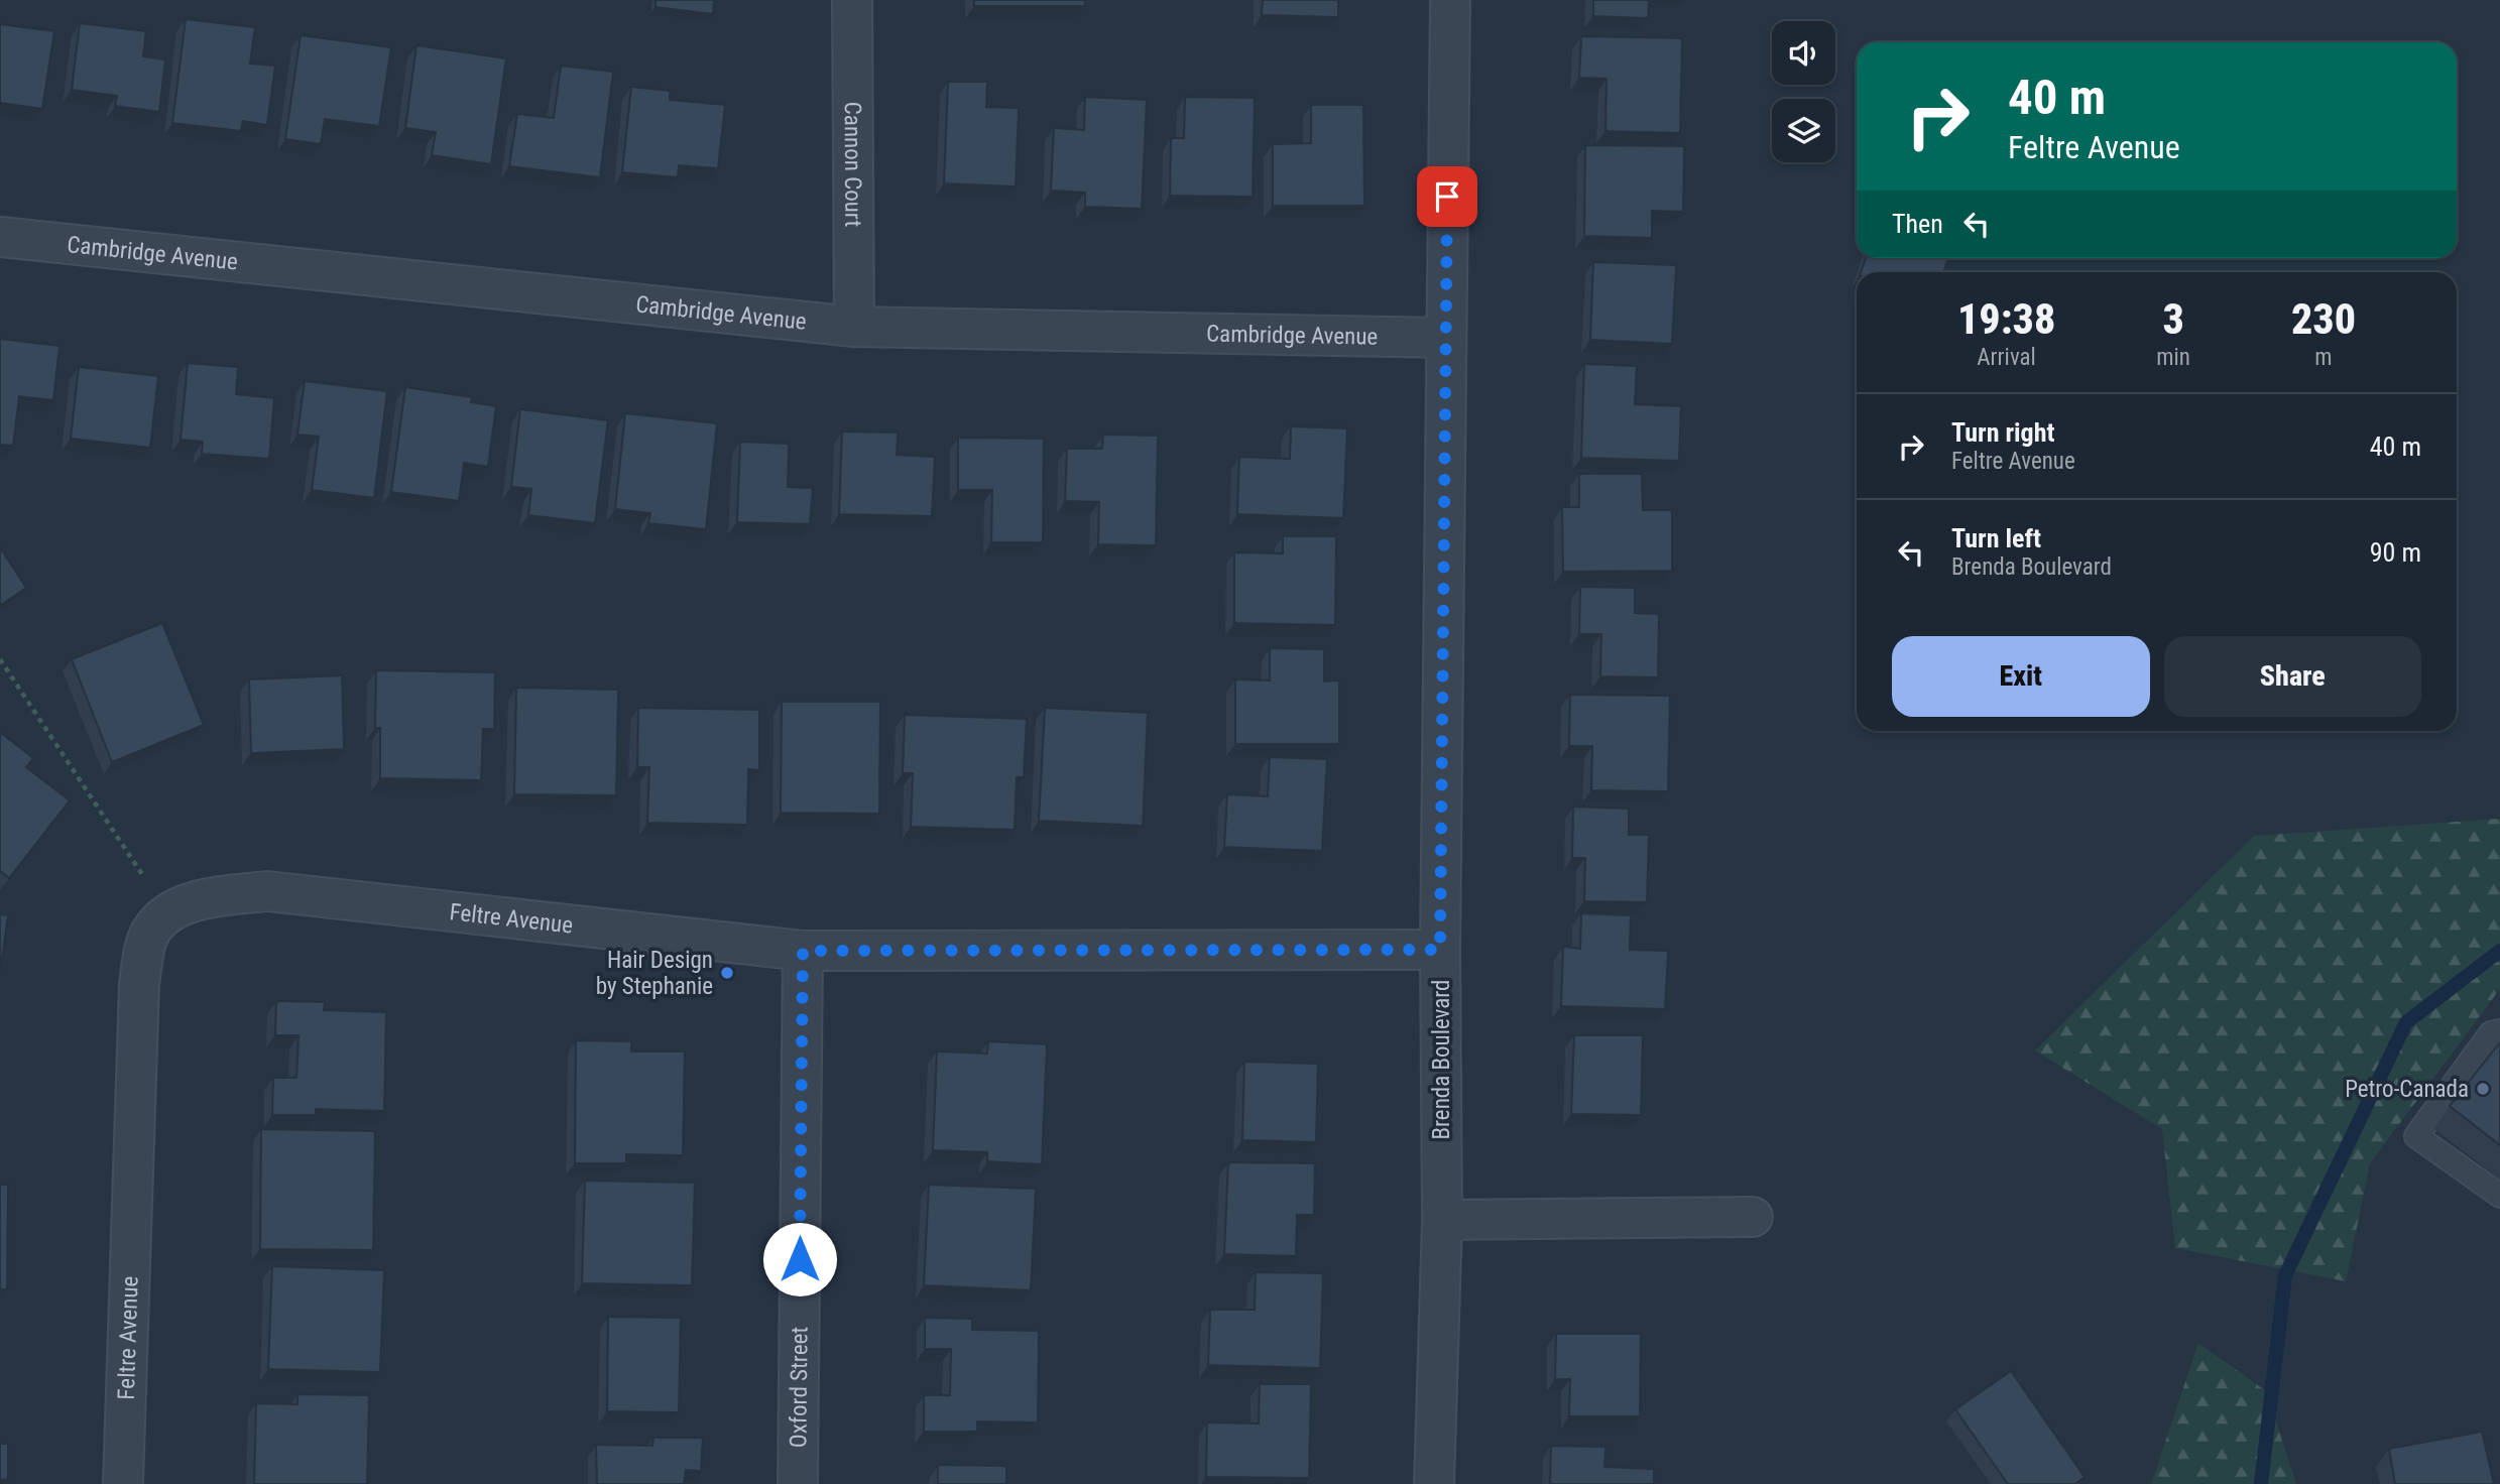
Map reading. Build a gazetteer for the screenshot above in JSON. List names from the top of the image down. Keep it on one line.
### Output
{"streets":{"street":["Cannon Court","Cambridge Avenue","Feltre Avenue","Brenda Boulevard","Oxford Street"]},"crossings":[["Cannon Court","Cambridge Avenue"],["Cambridge Avenue","Brenda Boulevard"],["Feltre Avenue","Brenda Boulevard"],["Feltre Avenue","Oxford Street"]],"places":["Hair Design by Stephanie","Petro-Canada"],"page":{"turn":["40 m","Feltre Avenue"],"then":"Then","eta":["19:38","Arrival","3","min","230","m"],"list":[{"name":"Turn right","note":"Feltre Avenue","value":"40 m"},{"name":"Turn left","note":"Brenda Boulevard","value":"90 m"}],"buttons":["Exit","Share"]}}
